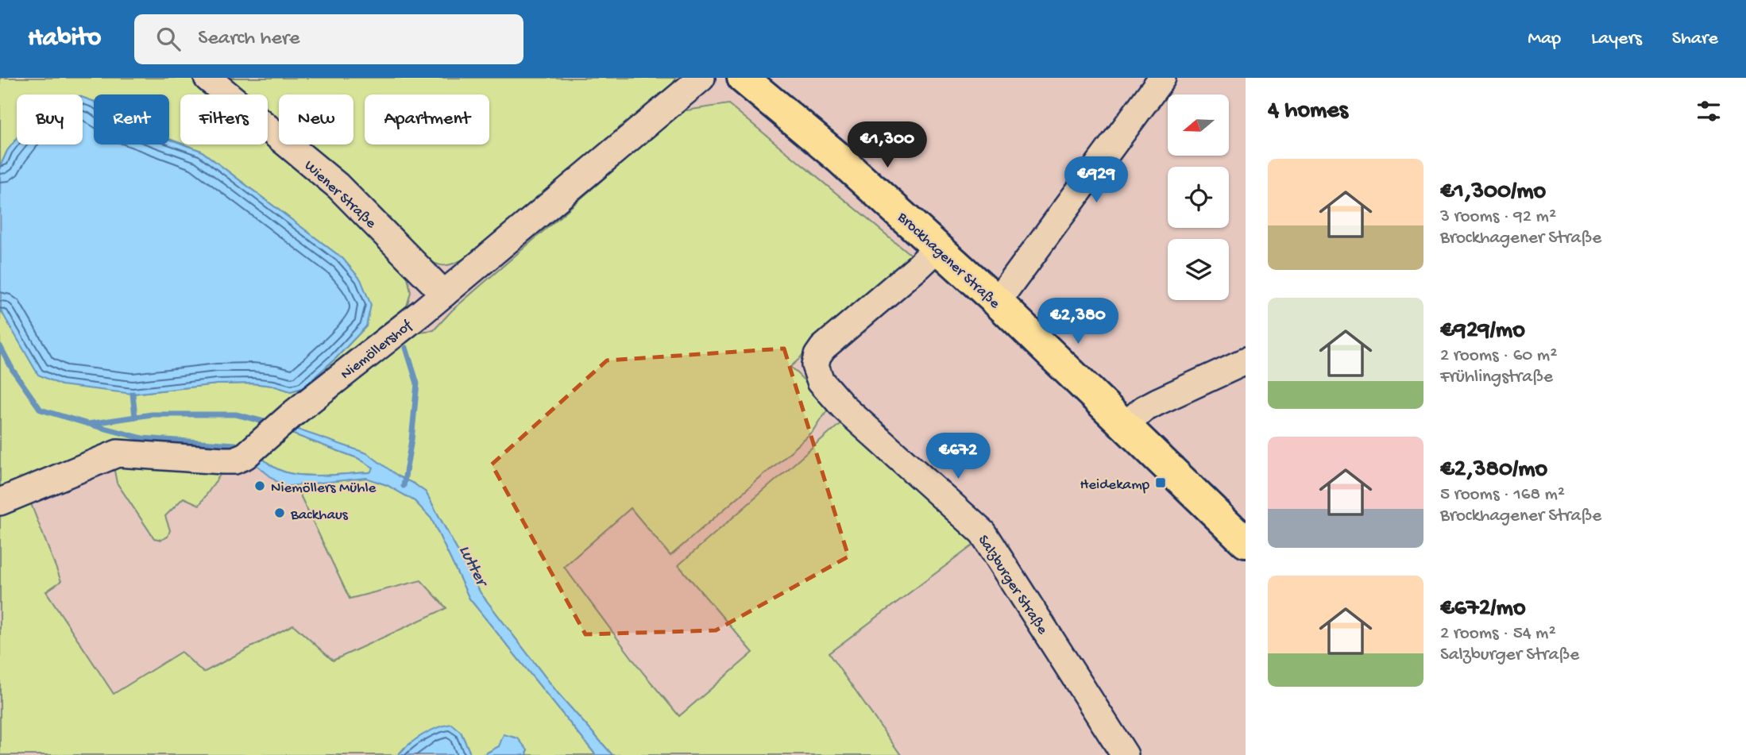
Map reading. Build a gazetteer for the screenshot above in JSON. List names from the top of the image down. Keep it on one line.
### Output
{"streets":{"main road":["Brockhagener Straße"],"street":["Wiener Straße","Niemöllershof","Salzburger Straße"]},"crossings":[["Wiener Straße","Niemöllershof"],["Brockhagener Straße","Salzburger Straße"]],"water":["Lutter"],"places":{"transit":["Heidekamp"],"other":["Niemöllers Mühle","Backhaus"]},"north":"left","page":{"header":"Habito","search":"Search here","nav":["Map","Layers","Share"],"heading":"4 homes","chip":["Buy","Rent","Filters","New","Apartment"],"price":["€1,300","€929","€2,380","€672"],"list":[{"name":"€1,300/mo","note":"3 rooms · 92 m² · Brockhagener Straße"},{"name":"€929/mo","note":"2 rooms · 60 m² · Frühlingstraße"},{"name":"€2,380/mo","note":"5 rooms · 168 m² · Brockhagener Straße"},{"name":"€672/mo","note":"2 rooms · 54 m² · Salzburger Straße"}]}}
